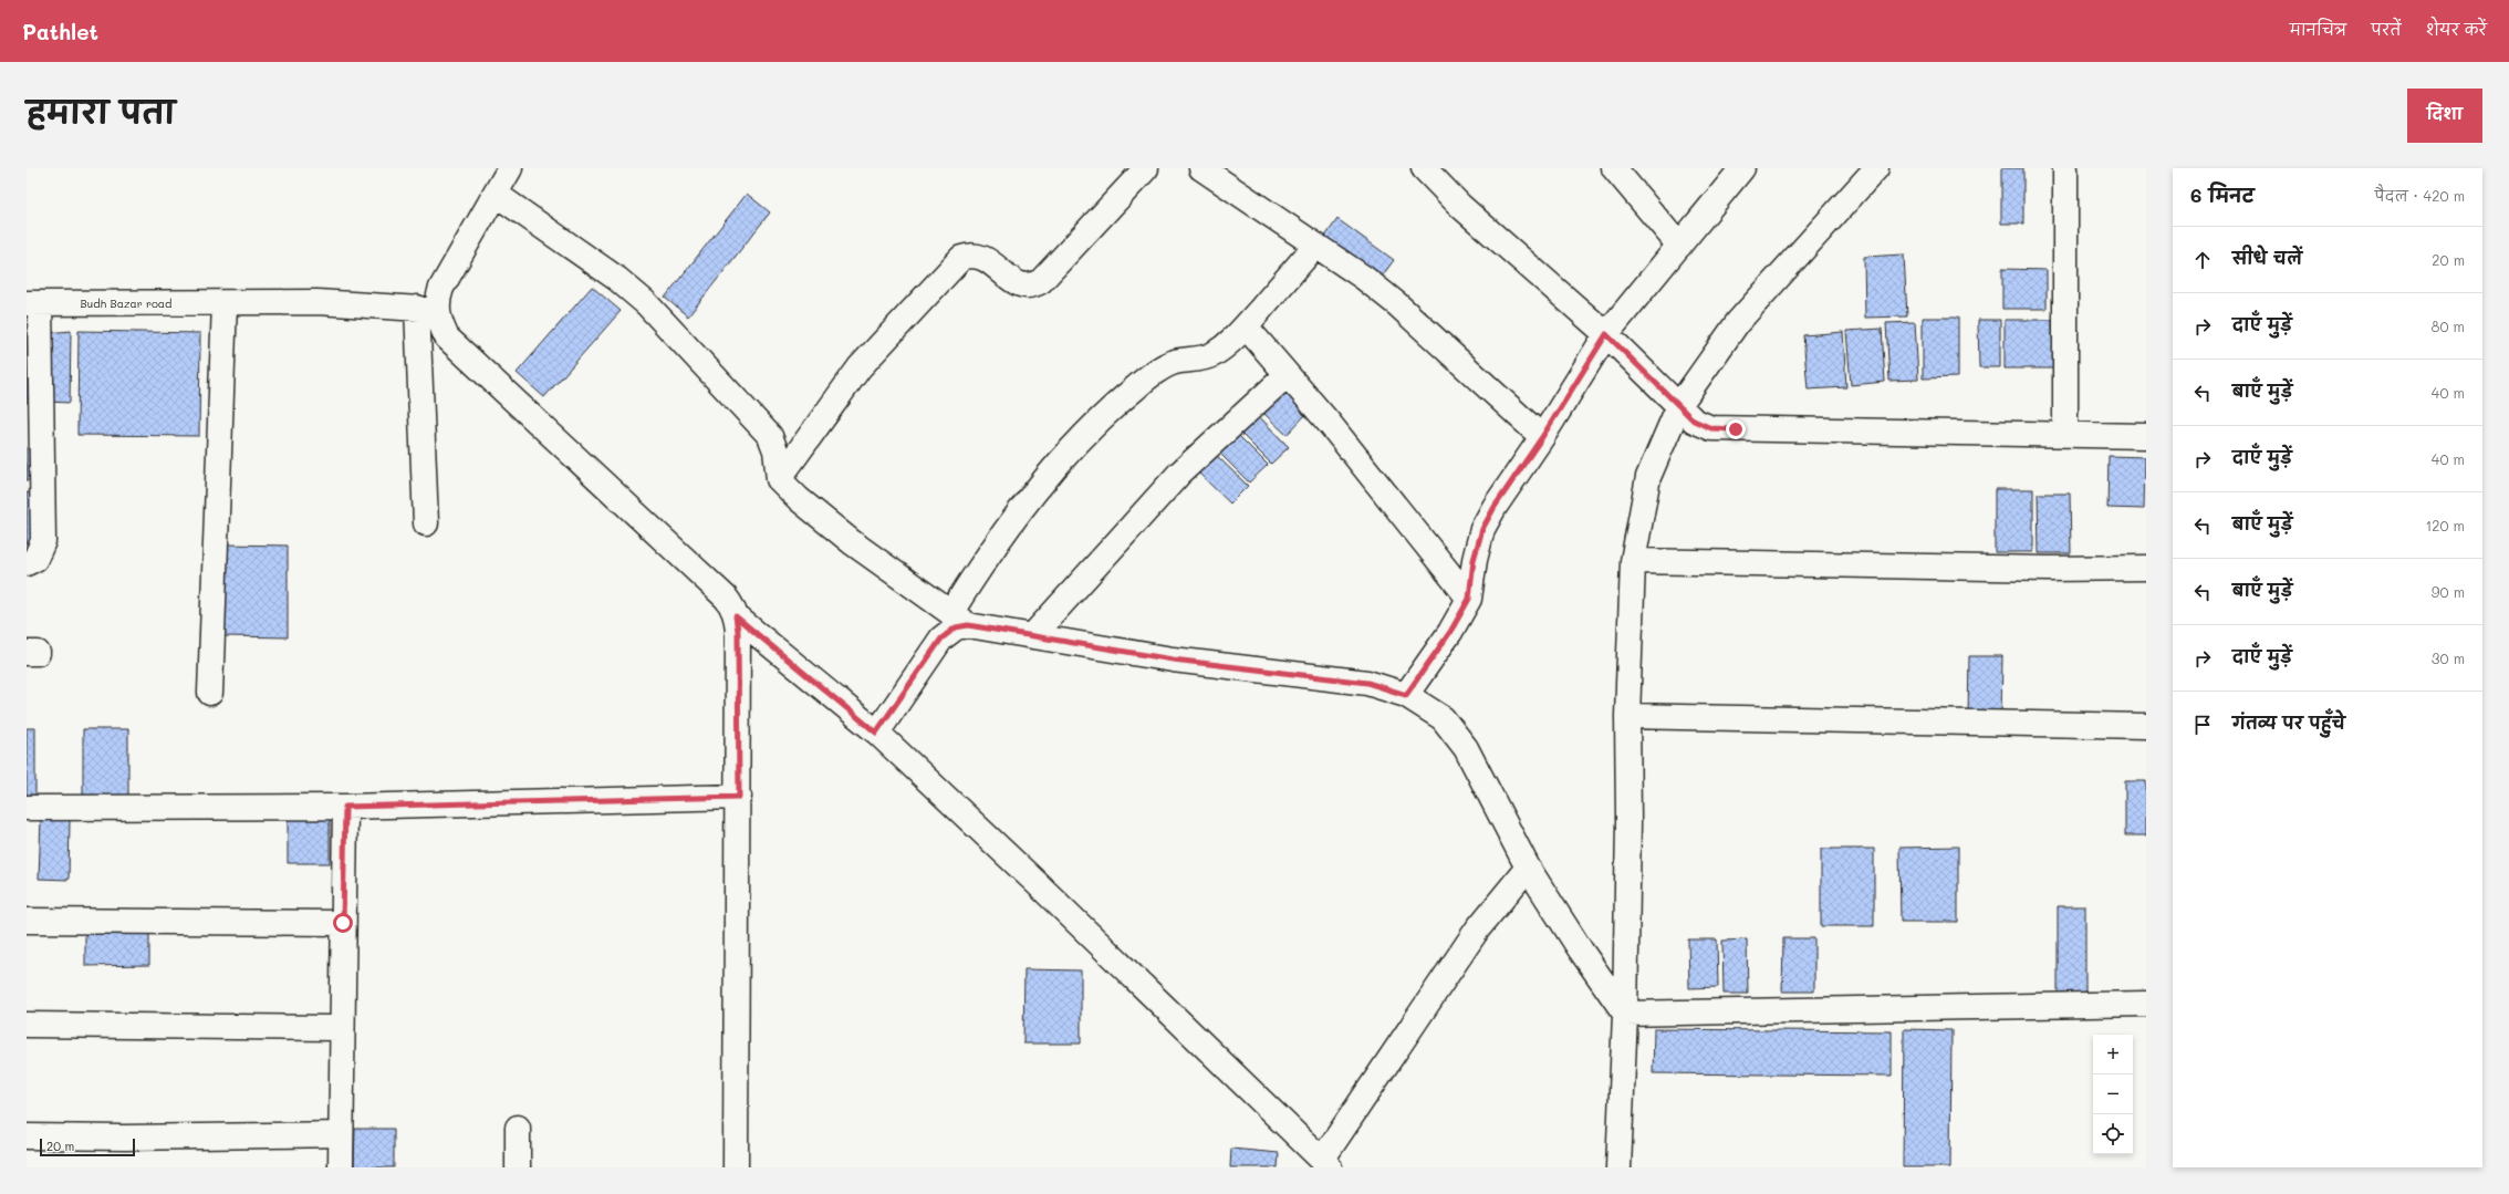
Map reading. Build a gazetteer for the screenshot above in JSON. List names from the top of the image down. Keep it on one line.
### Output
{"streets":{"street":["Budh Bazar road"]},"scale_bar":"20 m","page":{"header":"Pathlet","nav":["मानचित्र","परतें","शेयर करें"],"title":"हमारा पता","buttons":"दिशा","heading":["6 मिनट","पैदल · 420 m"],"list":[["सीधे चलें","20 m"],["दाएँ मुड़ें","80 m"],["बाएँ मुड़ें","40 m"],["दाएँ मुड़ें","40 m"],["बाएँ मुड़ें","120 m"],["बाएँ मुड़ें","90 m"],["दाएँ मुड़ें","30 m"],"गंतव्य पर पहुँचे"],"map_buttons":["+","−"],"scale":"20 m"}}
